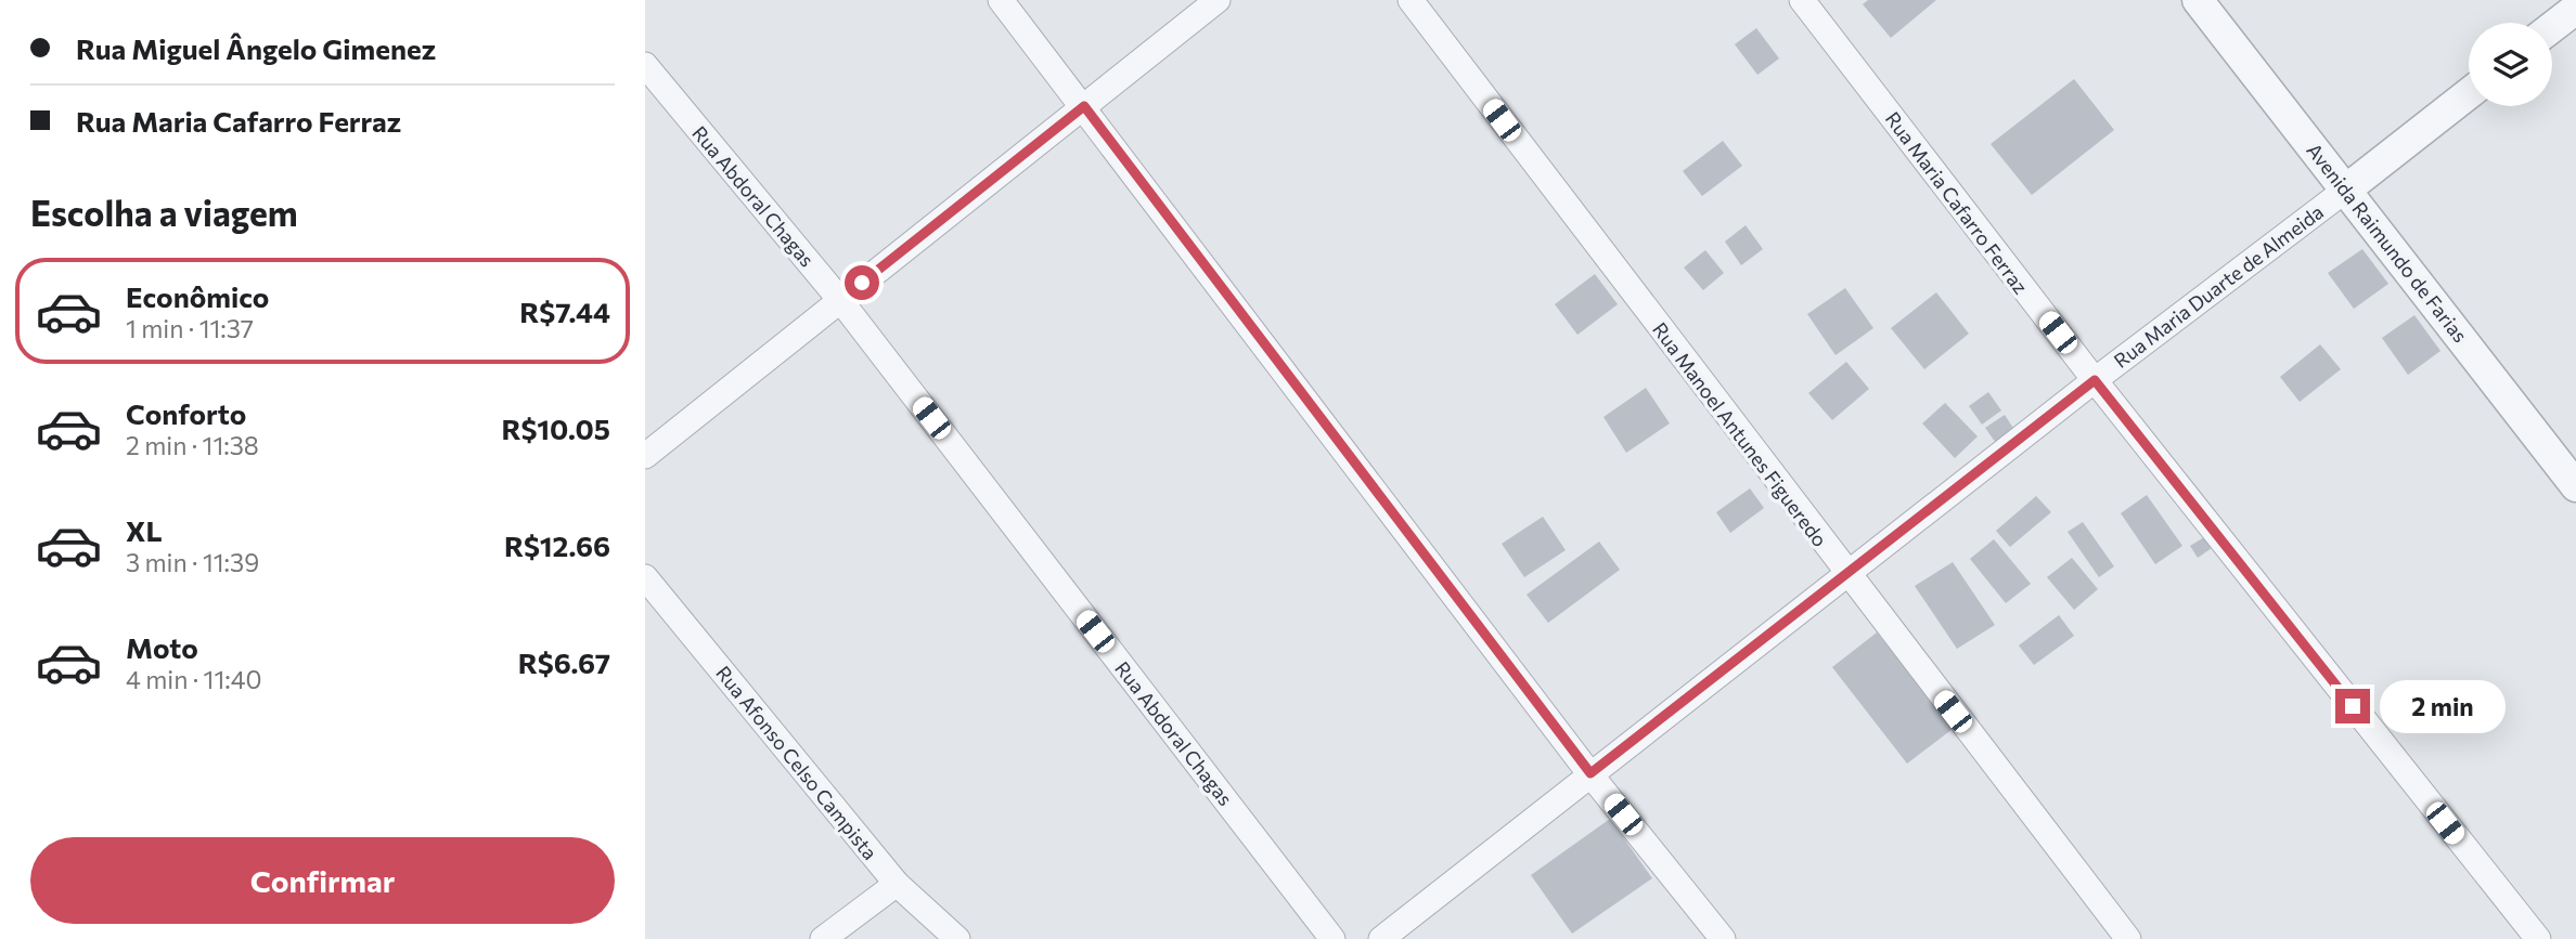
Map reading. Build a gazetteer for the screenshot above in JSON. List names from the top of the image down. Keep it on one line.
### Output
{"streets":{"street":["Rua Abdoral Chagas","Rua Maria Cafarro Ferraz","Avenida Raimundo de Farias","Rua Maria Duarte de Almeida","Rua Manoel Antunes Figueredo","Rua Afonso Celso Campista"]},"crossings":[["Rua Maria Cafarro Ferraz","Rua Maria Duarte de Almeida"],["Avenida Raimundo de Farias","Rua Maria Duarte de Almeida"],["Rua Maria Duarte de Almeida","Rua Manoel Antunes Figueredo"]],"page":{"banner":["Rua Miguel Ângelo Gimenez","Rua Maria Cafarro Ferraz"],"heading":"Escolha a viagem","list":[{"name":"Econômico","note":"1 min · 11:37","value":"R$7.44"},{"name":"Conforto","note":"2 min · 11:38","value":"R$10.05"},{"name":"XL","note":"3 min · 11:39","value":"R$12.66"},{"name":"Moto","note":"4 min · 11:40","value":"R$6.67"}],"bubble":"2 min","buttons":"Confirmar"}}
